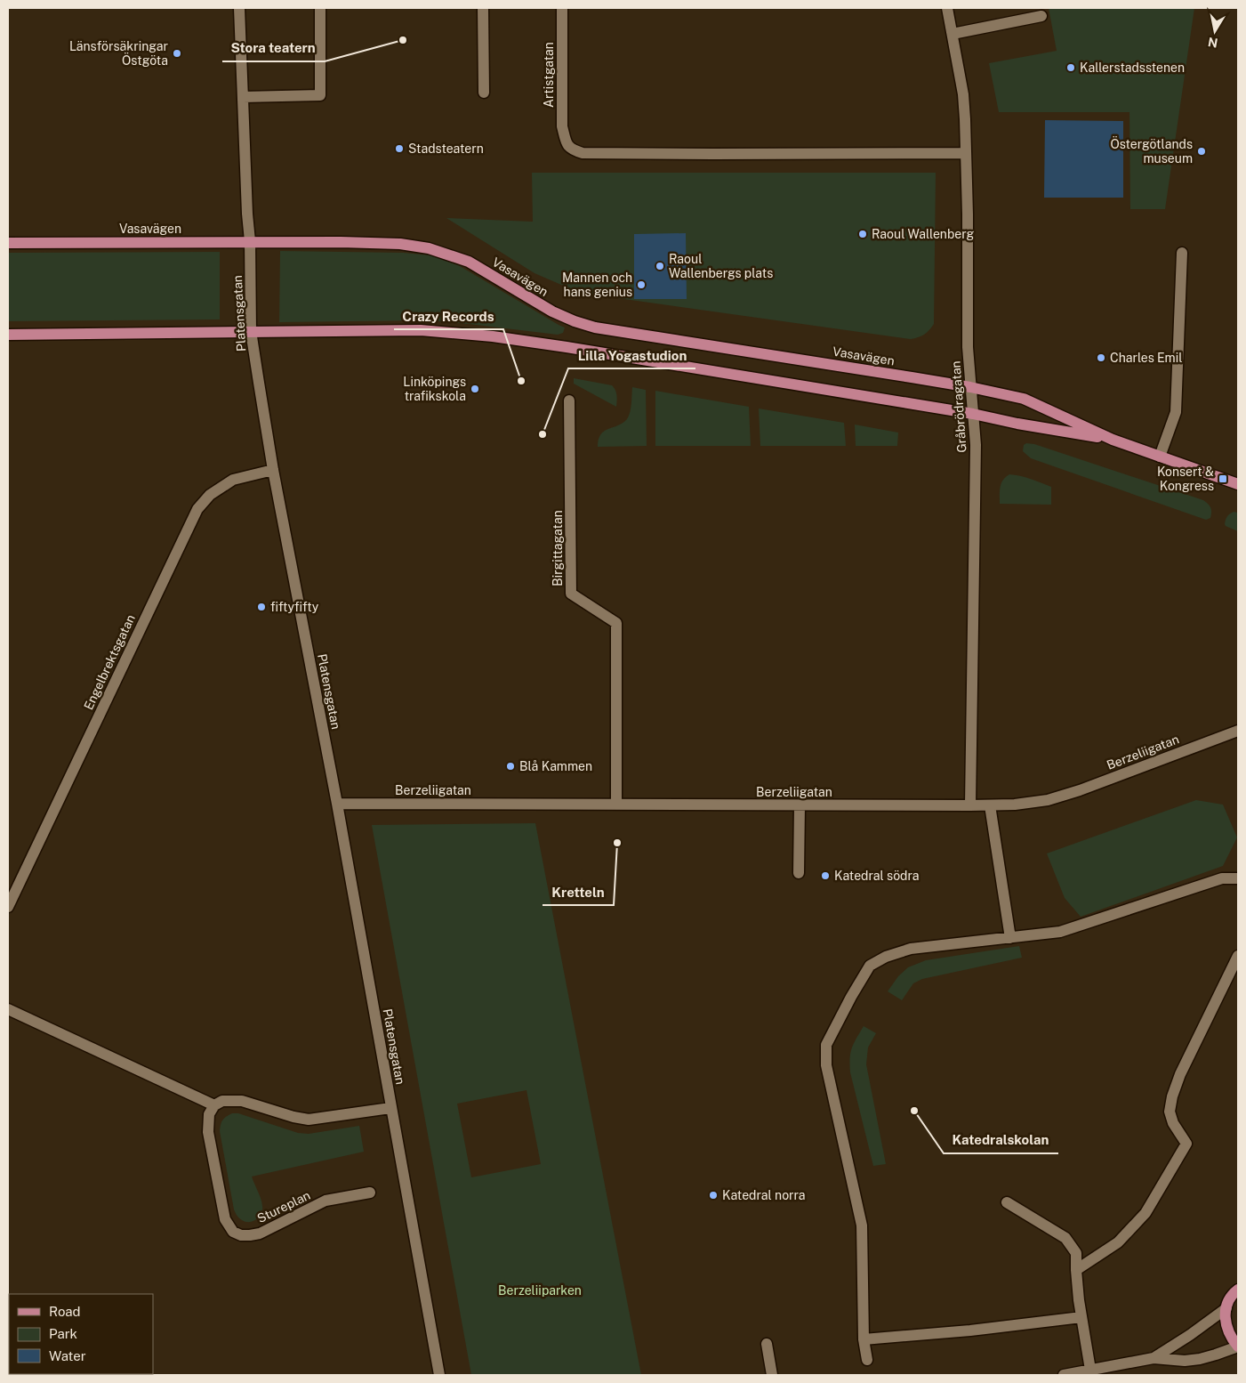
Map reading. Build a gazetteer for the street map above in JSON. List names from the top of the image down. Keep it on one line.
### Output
{"streets":{"main road":["Vasavägen"],"street":["Artistgatan","Platensgatan","Gråbrödragatan","Birgittagatan","Engelbrektsgatan","Berzeliigatan","Stureplan"]},"crossings":[["Artistgatan","Gråbrödragatan"],["Vasavägen","Platensgatan"],["Vasavägen","Gråbrödragatan"],["Platensgatan","Engelbrektsgatan"],["Platensgatan","Berzeliigatan"],["Gråbrödragatan","Berzeliigatan"],["Birgittagatan","Berzeliigatan"]],"parks":["Berzeliiparken"],"places":{"other":["Stora teatern","Länsförsäkringar Östgöta","Kallerstadsstenen","Stadsteatern","Östergötlands museum","Raoul Wallenberg","Raoul Wallenbergs plats","Mannen och hans genius","Charles Emil","Crazy Records","Linköpings trafikskola","Lilla Yogastudion","fiftyfifty","Blå Kammen","Kretteln","Katedral södra","Katedralskolan","Katedral norra"],"transit":["Konsert & Kongress"]},"legend":["Road","Park","Water"],"north":"bottom"}
